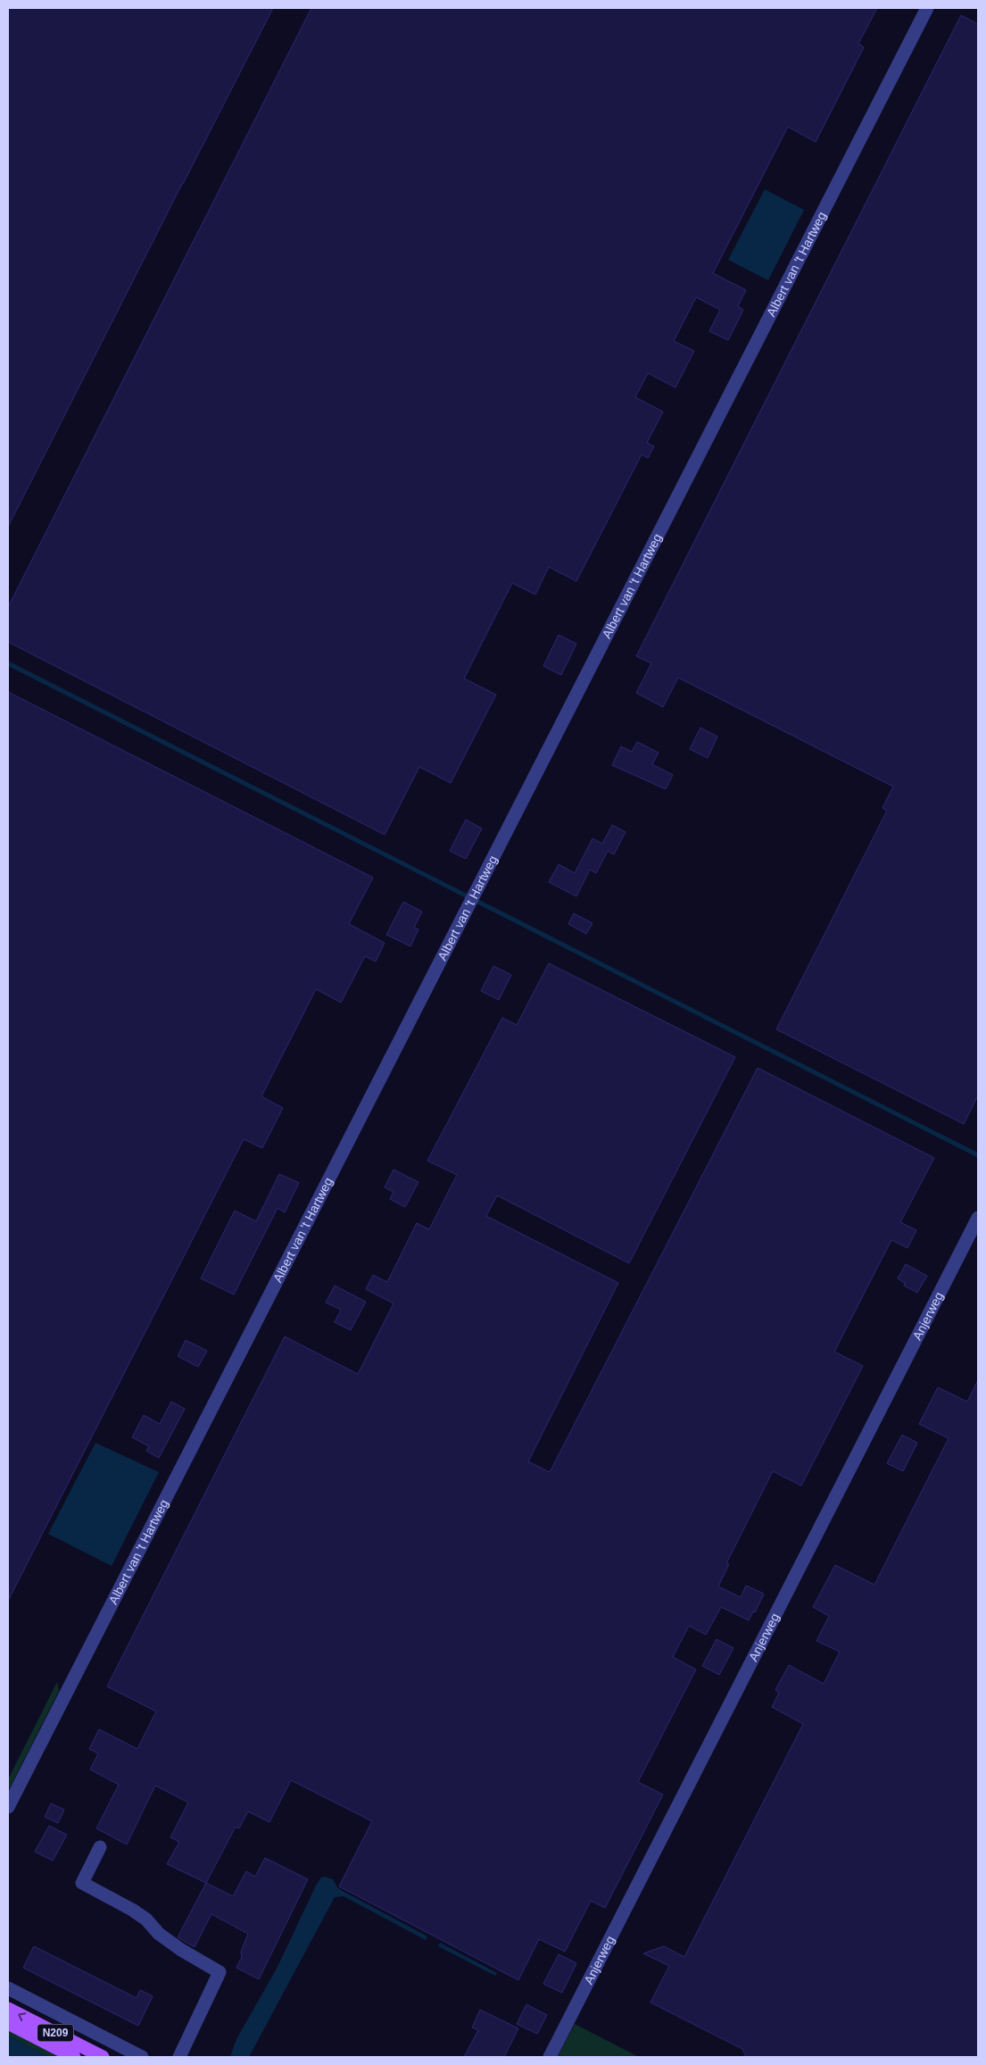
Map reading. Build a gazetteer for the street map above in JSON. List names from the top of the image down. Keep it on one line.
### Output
{"streets":{"main road":["N209"],"street":["Albert van 't Hartweg","Anjerweg"]}}
